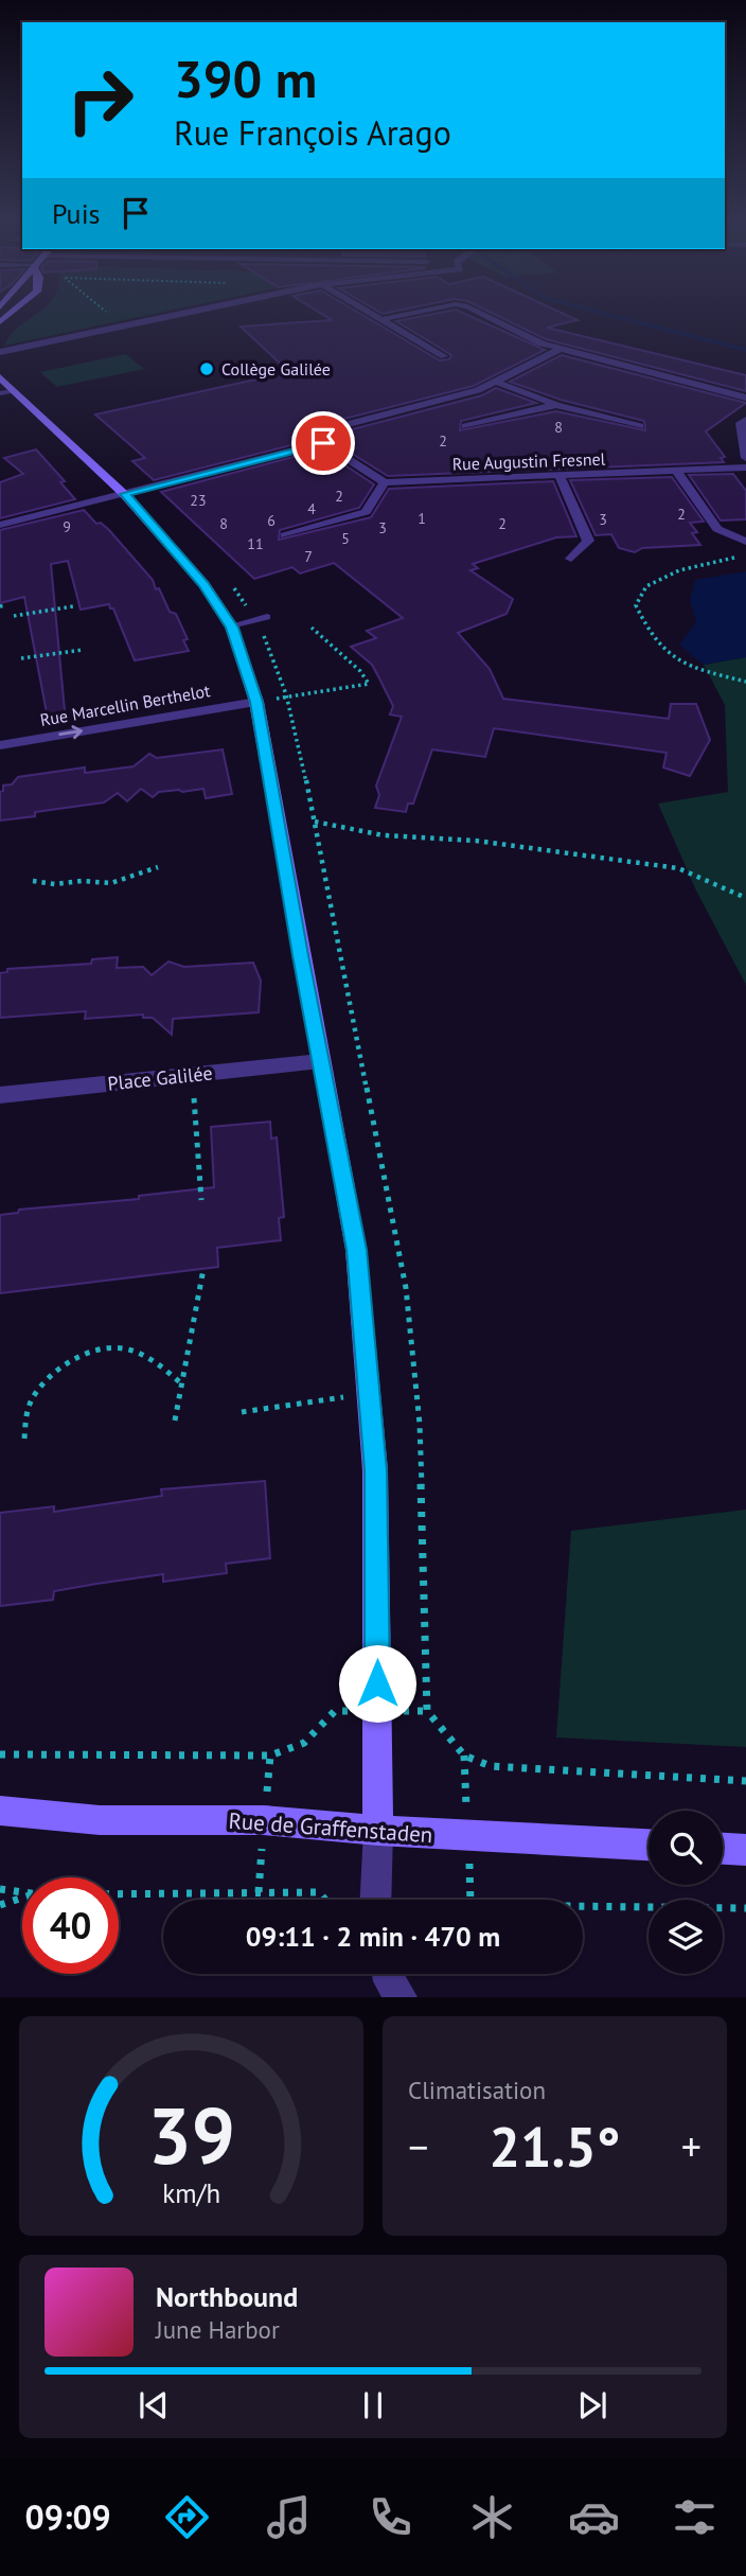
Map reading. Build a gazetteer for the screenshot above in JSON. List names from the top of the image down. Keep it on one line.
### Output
{"streets":{"street":["Rue Augustin Fresnel","Rue Marcellin Berthelot","Place Galilée","Rue de Graffenstaden"]},"one_way":["Rue Marcellin Berthelot"],"places":["Collège Galilée"],"house_numbers":["8","2","2","23","4","2","1","3","6","8","2","9","3","5","11","7"],"page":{"turn":["390 m","Rue François Arago"],"then":"Puis","limit":"40","trip":"09:11 · 2 min · 470 m","tile":"Climatisation","heat":["−","21.5°","+"],"song":["Northbound","June Harbor"],"tabs":"09:09","gauge":["39","km/h"]}}
